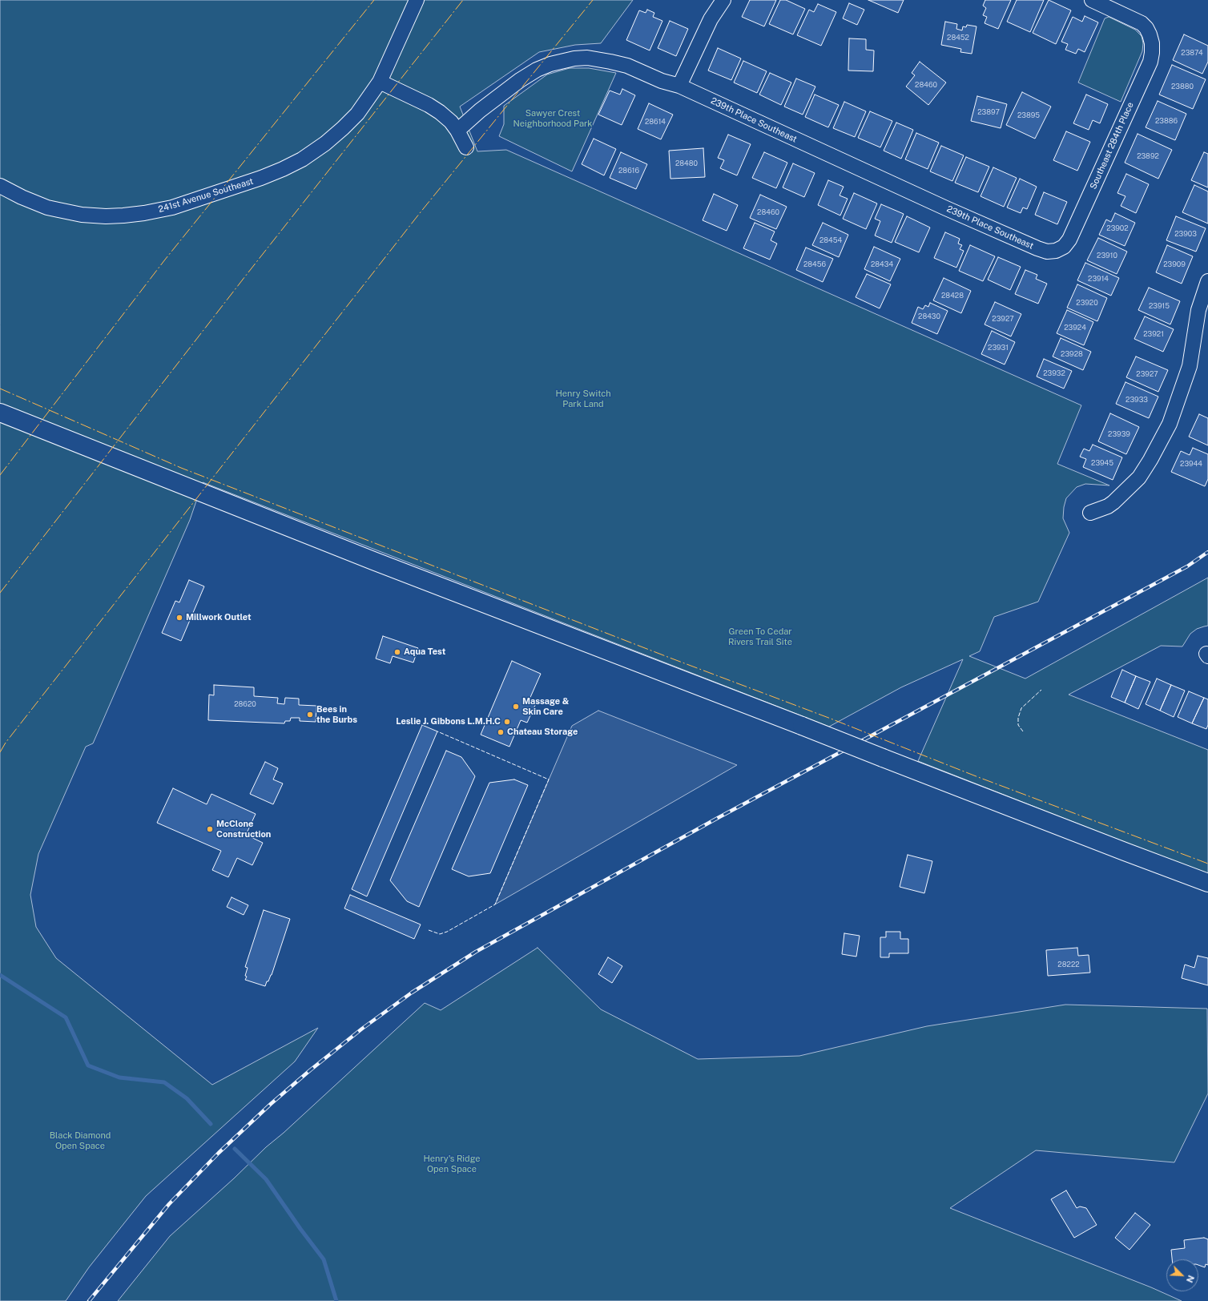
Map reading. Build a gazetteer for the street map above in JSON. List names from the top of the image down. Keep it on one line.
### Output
{"streets":{"street":["239th Place Southeast","Southeast 284th Place","241st Avenue Southeast"]},"crossings":[["239th Place Southeast","Southeast 284th Place"]],"parks":["Sawyer Crest Neighborhood Park","Henry Switch Park Land","Green To Cedar Rivers Trail Site","Black Diamond Open Space","Henry's Ridge Open Space"],"places":["Millwork Outlet","Aqua Test","Massage & Skin Care","Bees in the Burbs","Leslie J. Gibbons L.M.H.C","Chateau Storage","McClone Construction"],"house_numbers":["28452","23874","28460","23880","23897","23895","23886","28614","23892","28480","28616","28460","23902","23903","28454","23910","28456","28434","23909","23914","28428","23920","23915","28430","23927","23924","23921","23931","23928","23932","23927","23933","23939","23945","23944","28620","28222"],"north":"bottom right"}
